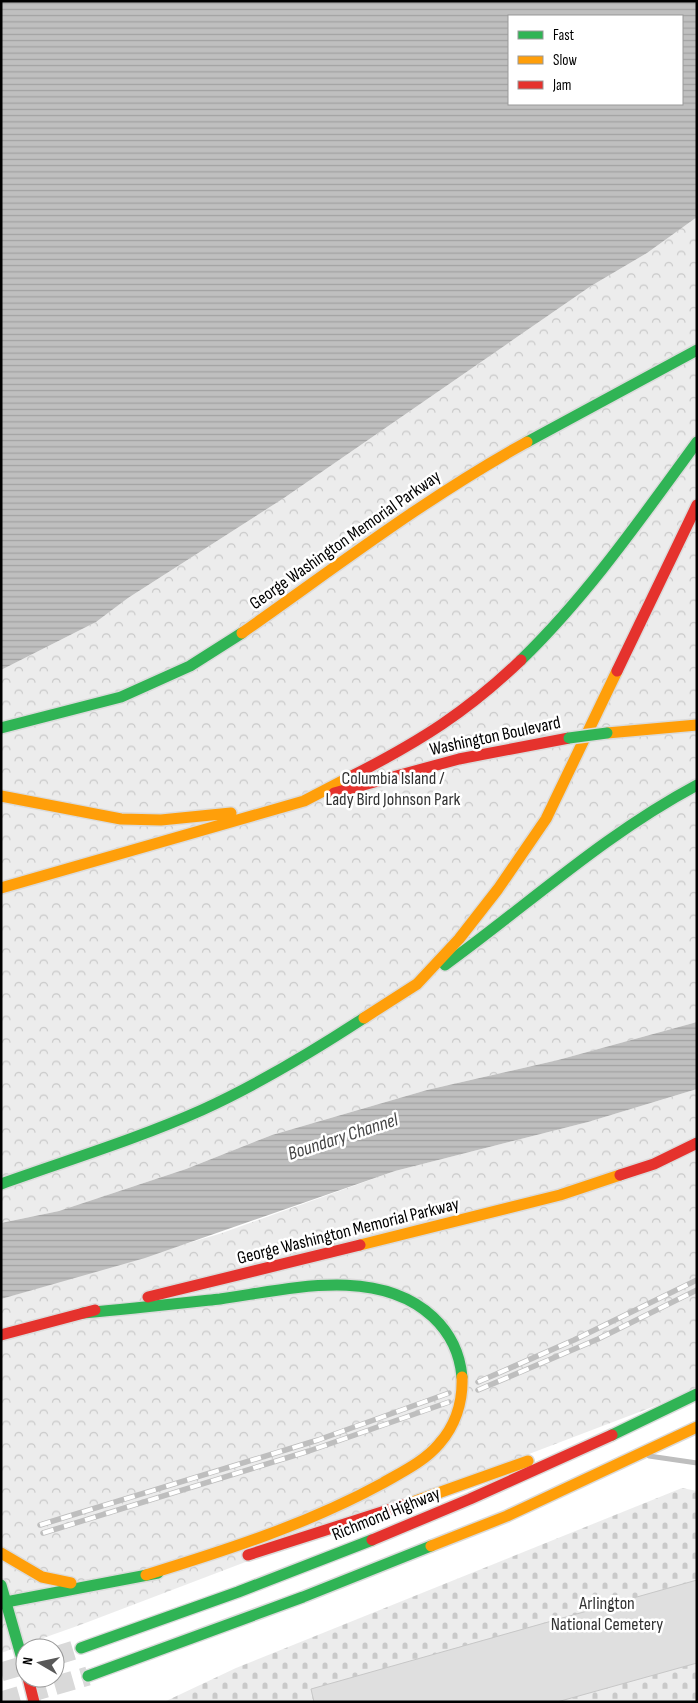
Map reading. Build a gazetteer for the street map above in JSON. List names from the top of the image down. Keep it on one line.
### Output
{"streets":{"main road":["George Washington Memorial Parkway","Washington Boulevard","Richmond Highway"]},"water":["Boundary Channel"],"parks":["Columbia Island / Lady Bird Johnson Park","Arlington National Cemetery"],"legend":["Fast","Slow","Jam"],"north":"left"}
